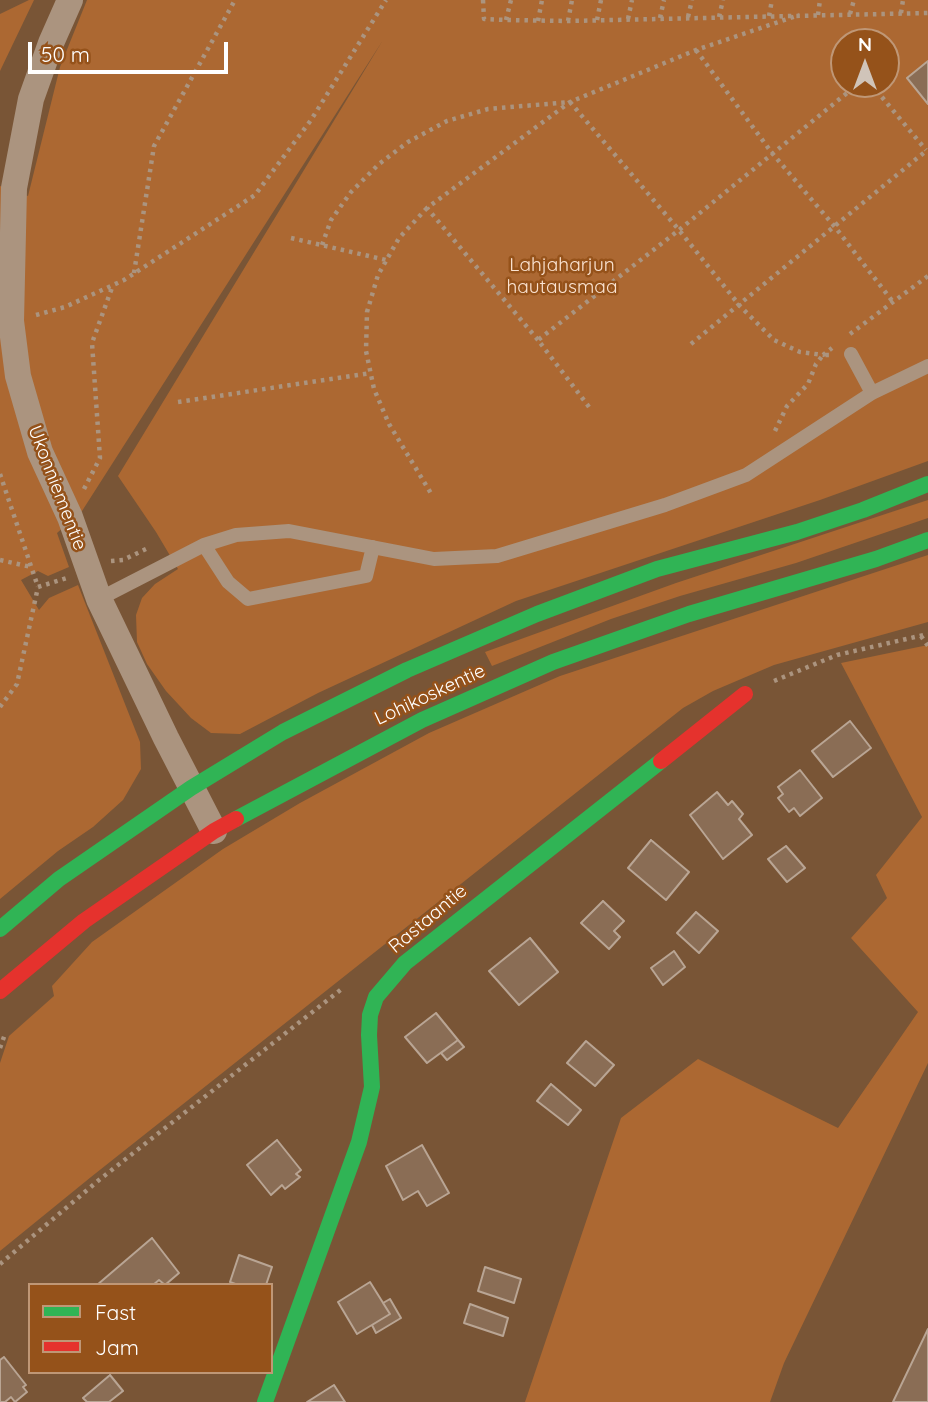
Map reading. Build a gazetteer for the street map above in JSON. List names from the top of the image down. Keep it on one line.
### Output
{"streets":{"main road":["Lohikoskentie","Rastaantie"],"street":["Ukonniementie"]},"crossings":[["Ukonniementie","Lohikoskentie"]],"parks":["Lahjaharjun hautausmaa"],"legend":["Fast","Jam"],"scale_bar":"50 m","north":"top"}
